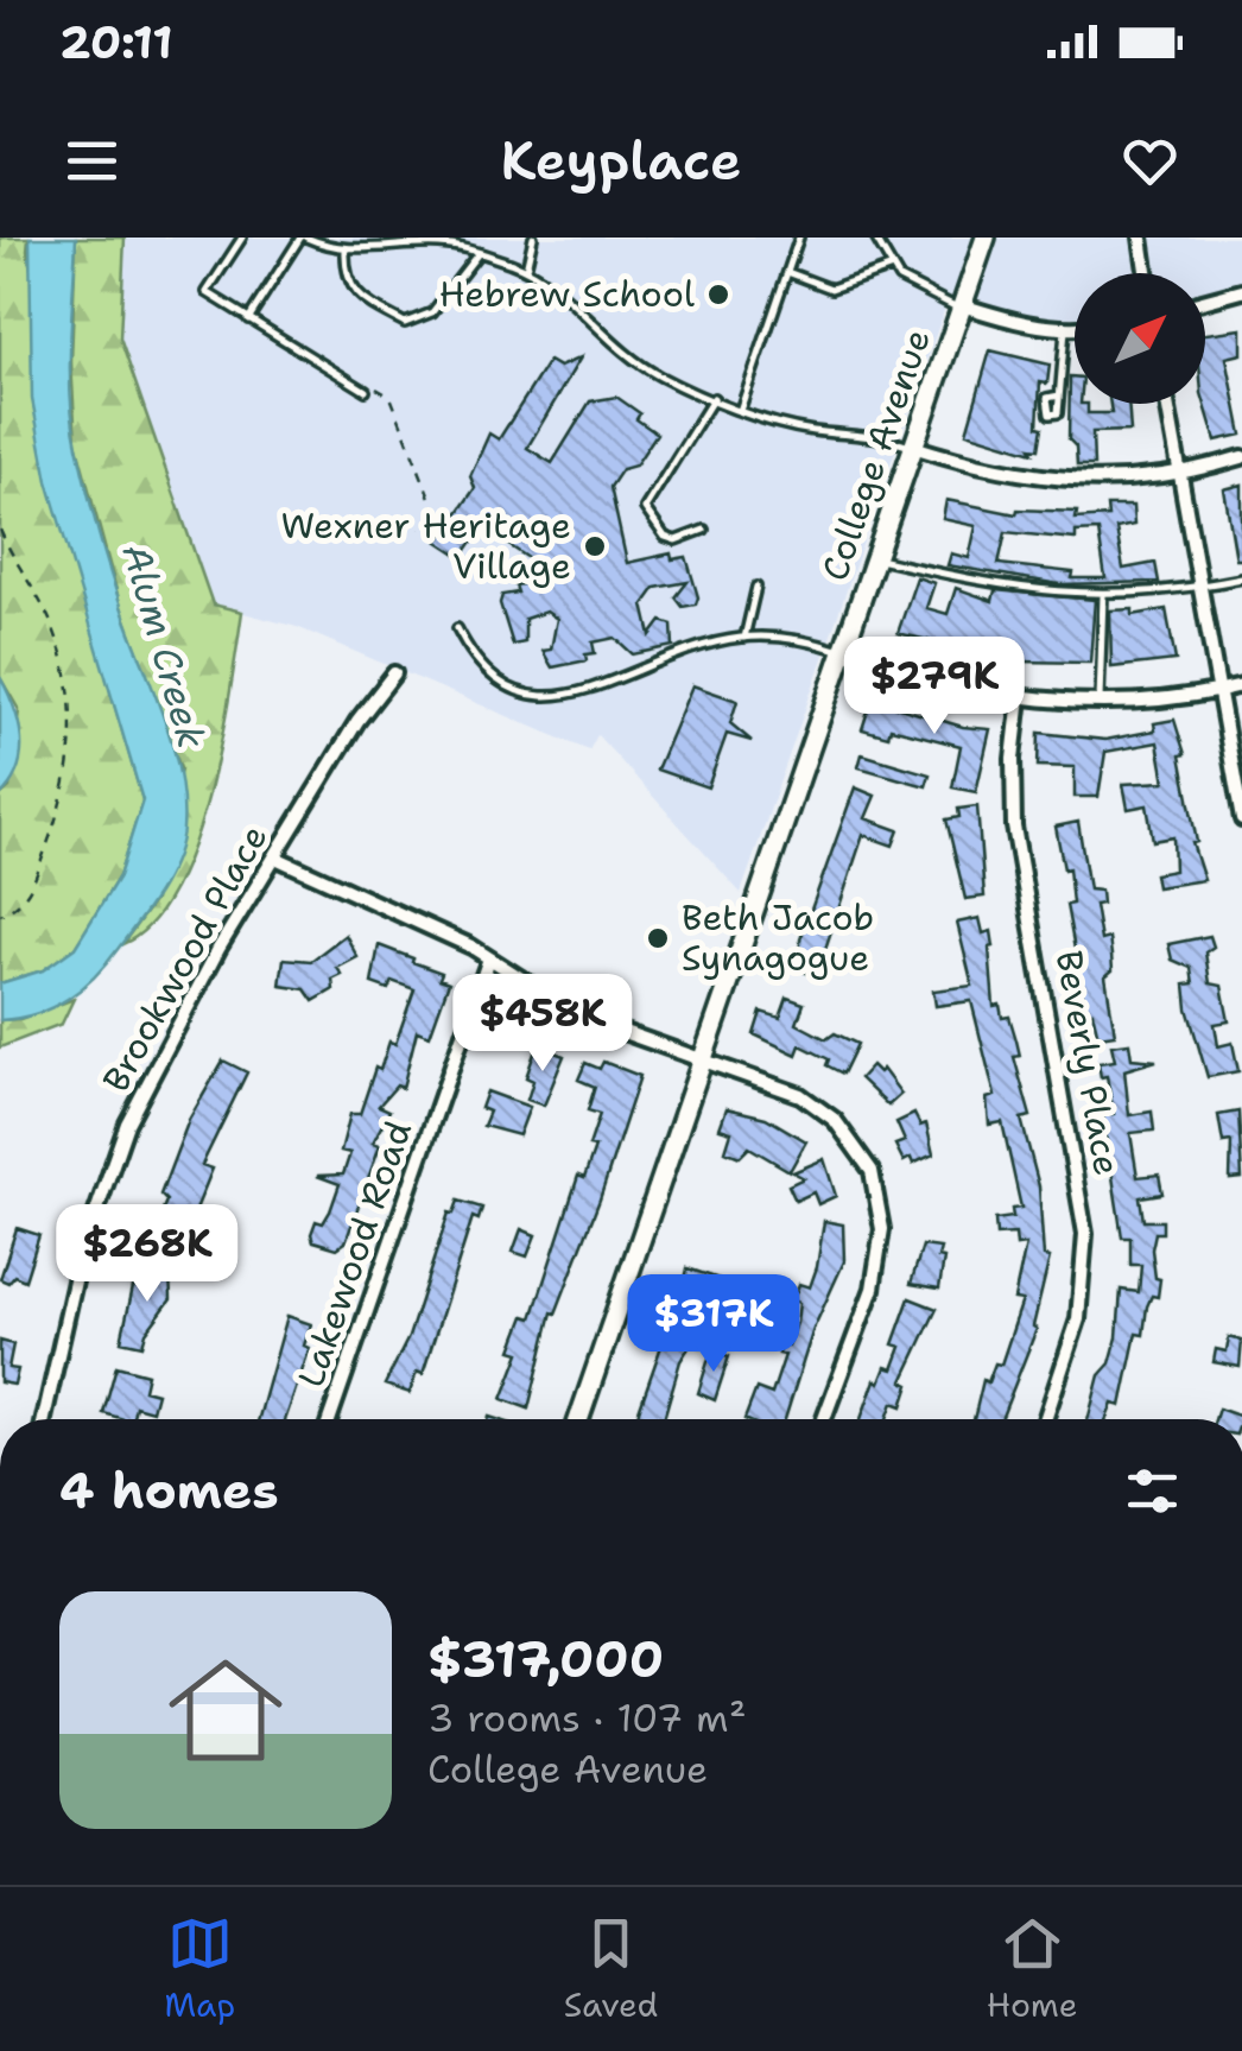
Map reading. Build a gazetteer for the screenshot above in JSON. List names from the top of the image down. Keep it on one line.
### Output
{"streets":{"main road":["College Avenue"],"street":["Brookwood Place","Beverly Place","Lakewood Road"]},"water":["Alum Creek"],"places":["Hebrew School","Wexner Heritage Village","Beth Jacob Synagogue"],"north":"top right","page":{"status":"20:11","header":"Keyplace","price":["$279K","$458K","$268K","$317K"],"heading":"4 homes","list":[{"name":"$317,000","note":"3 rooms · 107 m² · College Avenue"}],"tabs":["Map","Saved","Home"]}}
